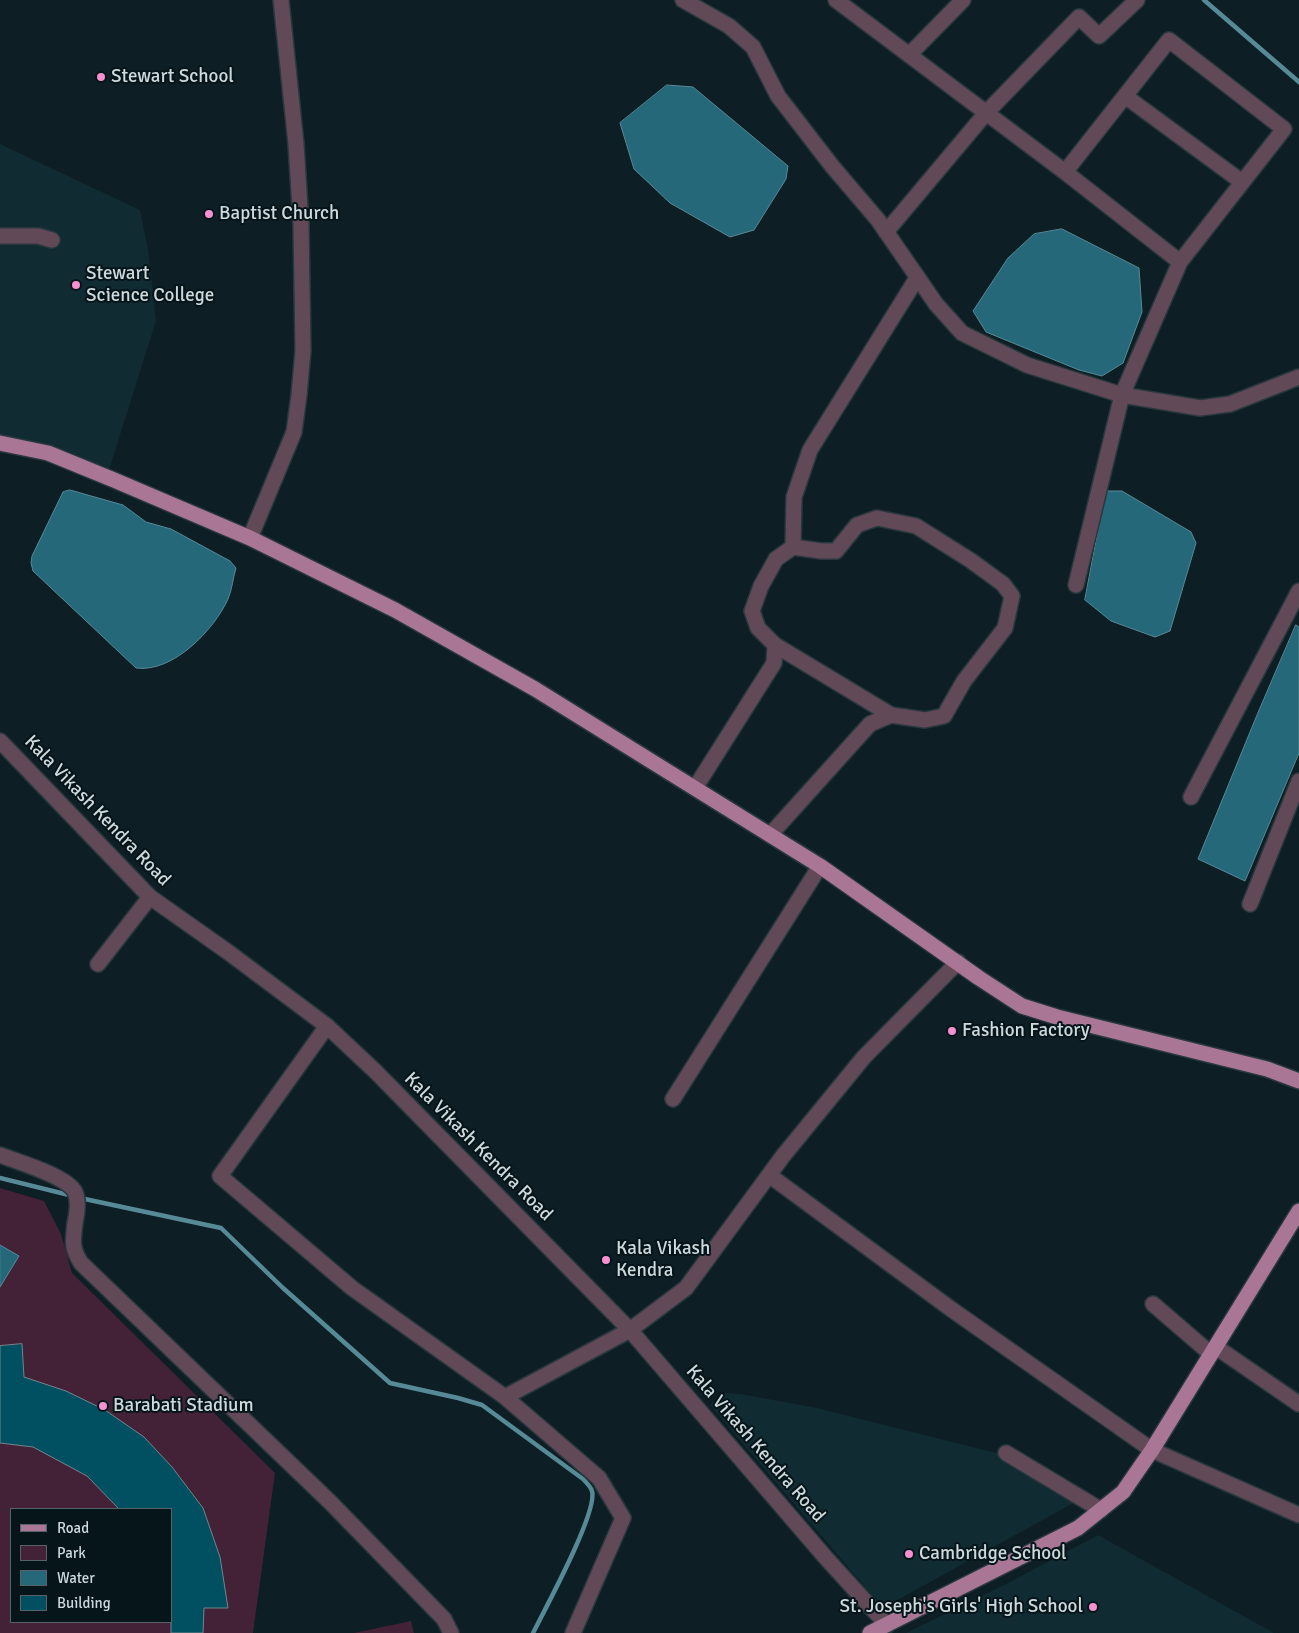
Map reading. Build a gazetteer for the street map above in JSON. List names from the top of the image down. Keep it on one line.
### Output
{"streets":{"street":["Kala Vikash Kendra Road"]},"places":["Stewart School","Baptist Church","Stewart Science College","Fashion Factory","Kala Vikash Kendra","Barabati Stadium","Cambridge School","St. Joseph's Girls' High School"],"legend":["Road","Park","Water","Building"]}
